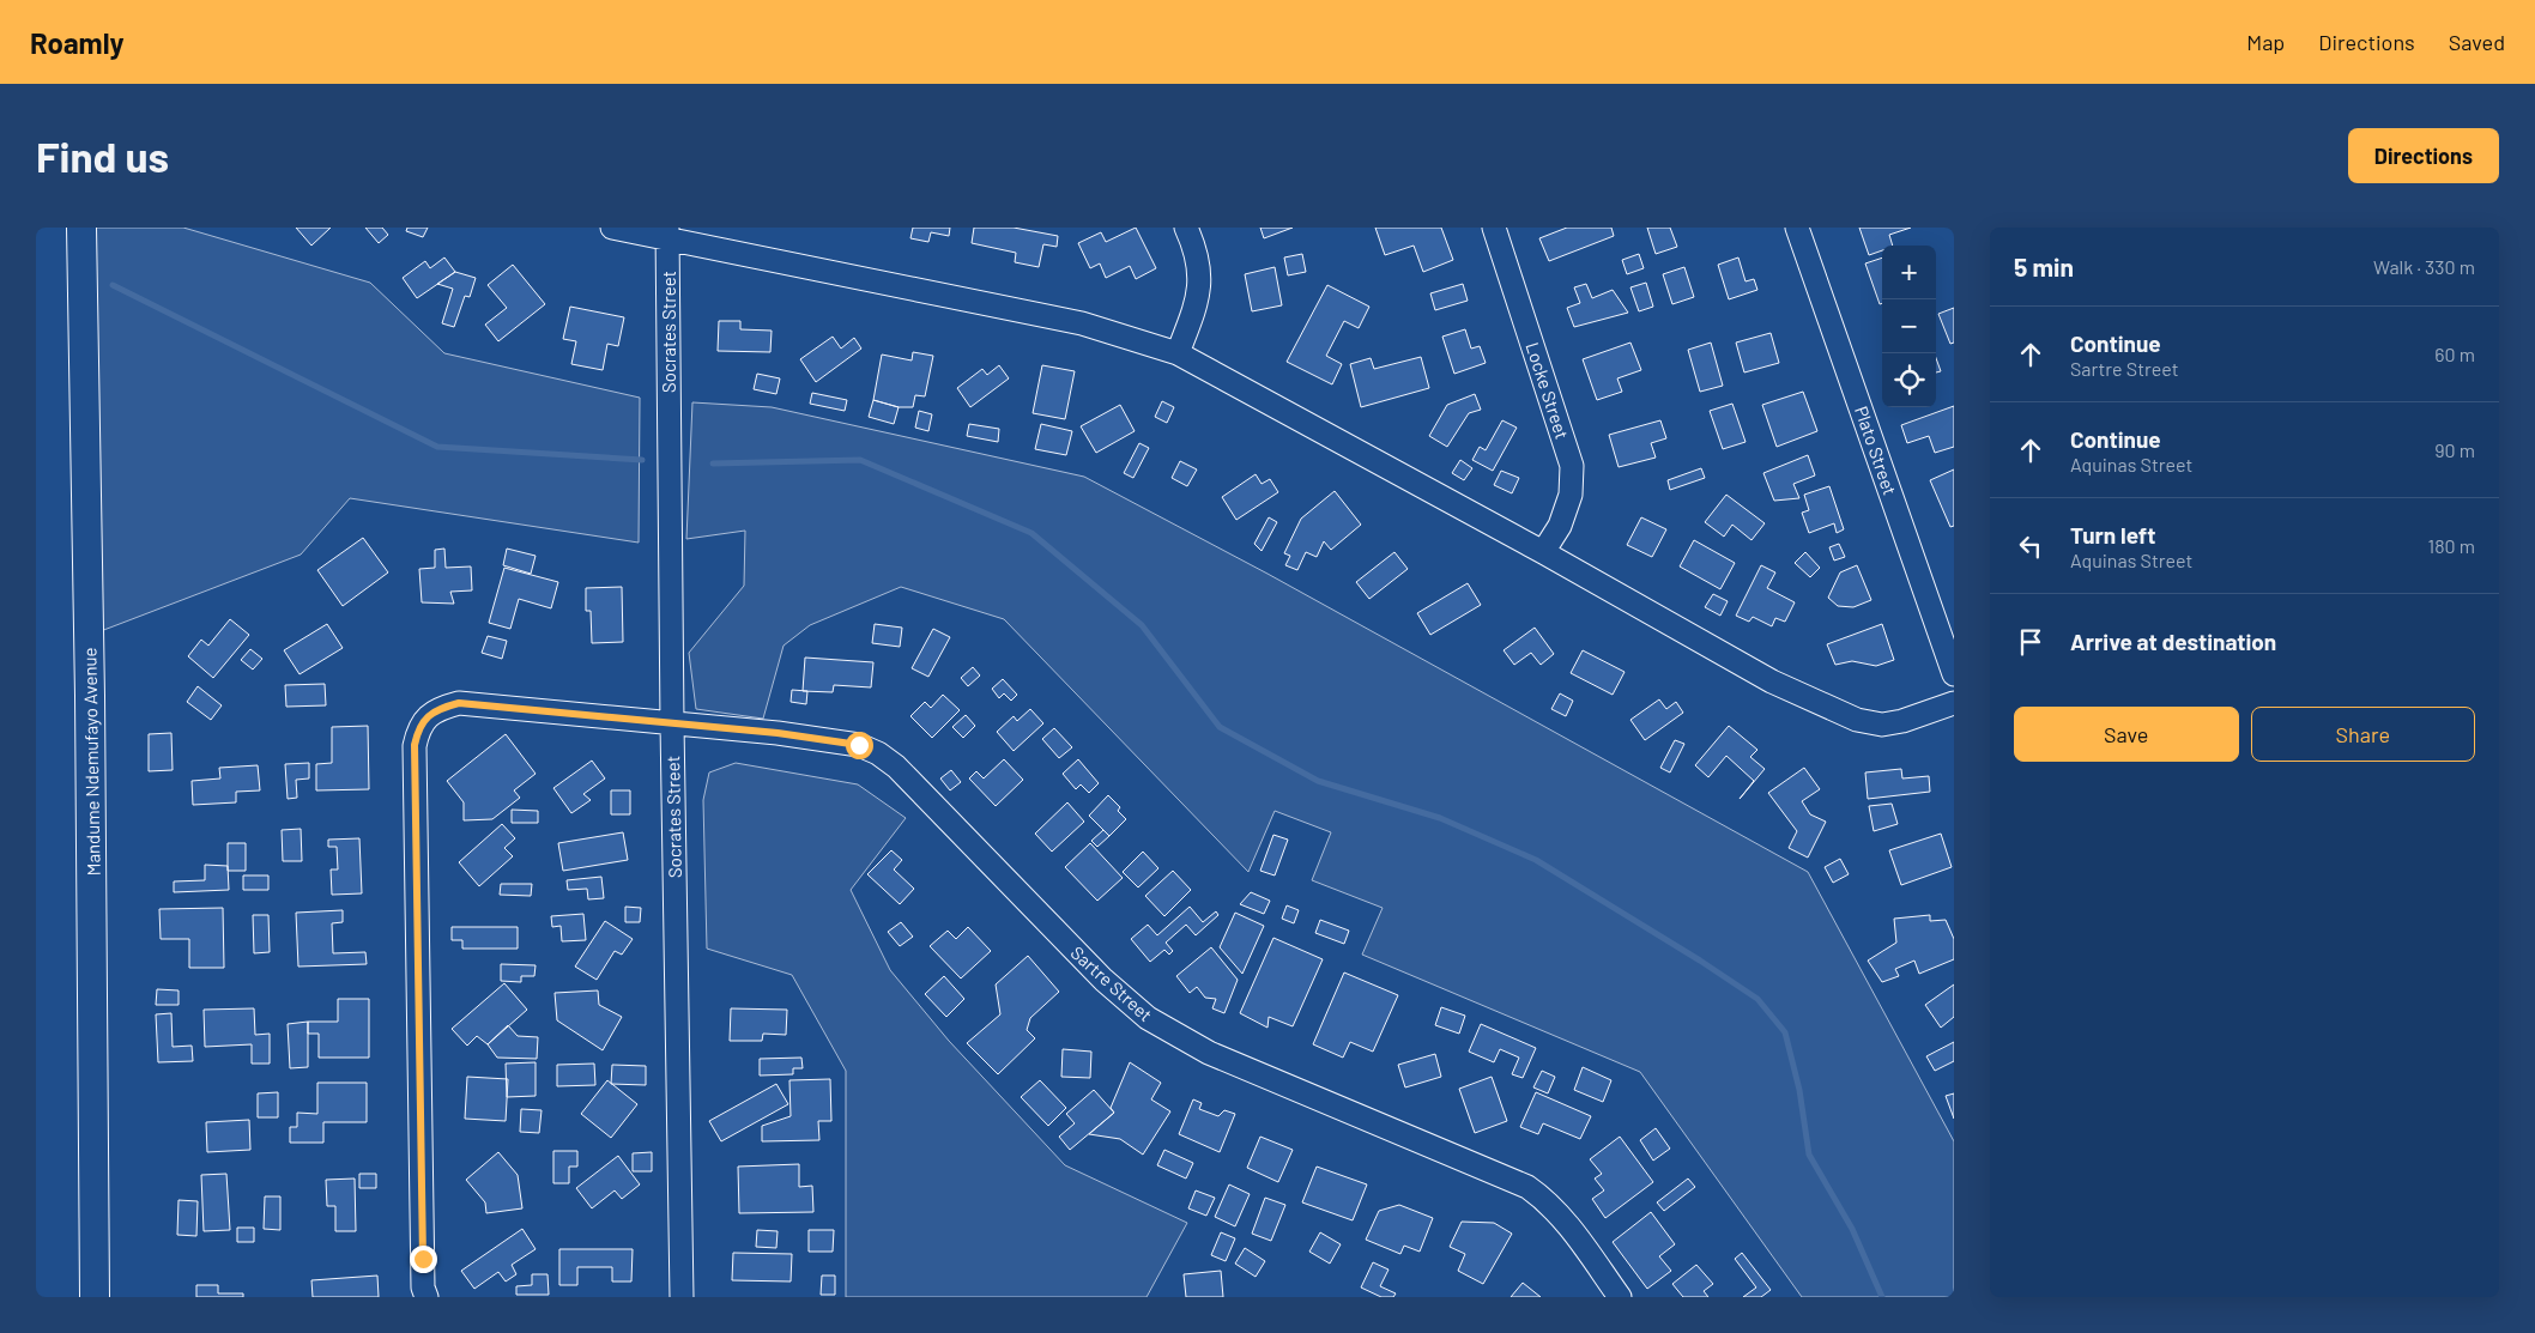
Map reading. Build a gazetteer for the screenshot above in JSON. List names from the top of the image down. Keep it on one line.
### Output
{"streets":{"main road":["Mandume Ndemufayo Avenue"],"street":["Socrates Street","Locke Street","Plato Street","Sartre Street"]},"crossings":[["Socrates Street","Sartre Street"]],"page":{"header":"Roamly","nav":["Map","Directions","Saved"],"buttons":["Directions",["Save","Share"]],"title":"Find us","heading":["5 min","Walk · 330 m"],"map_buttons":["+","−"],"list":[["Continue","Sartre Street","60 m"],["Continue","Aquinas Street","90 m"],["Turn left","Aquinas Street","180 m"],"Arrive at destination"]}}
